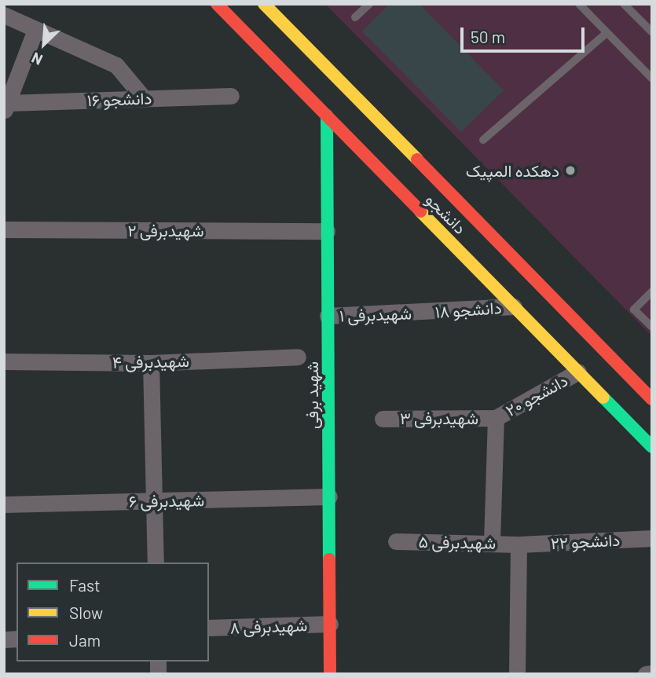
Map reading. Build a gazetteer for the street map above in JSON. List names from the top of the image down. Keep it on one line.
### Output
{"streets":{"main road":["دانشجو","شهید برفی"],"street":["دانشجو ۱۶","شهیدبرفی ۲","دانشجو ۱۸","شهیدبرفی ۱","شهیدبرفی ۴","دانشجو ۲۰","شهیدبرفی ۳","شهیدبرفی ۶","دانشجو ۲۲","شهیدبرفی ۵","شهیدبرفی ۸"]},"crossings":[["دانشجو","دانشجو ۱۸"],["دانشجو","شهید برفی"],["دانشجو","دانشجو ۲۰"],["شهیدبرفی ۲","شهید برفی"],["دانشجو ۱۸","شهیدبرفی ۱"],["شهیدبرفی ۱","شهید برفی"],["شهید برفی","شهیدبرفی ۶"],["شهید برفی","شهیدبرفی ۸"],["دانشجو ۲۰","شهیدبرفی ۳"],["دانشجو ۲۲","شهیدبرفی ۵"]],"places":["دهکده المپیک"],"legend":["Fast","Slow","Jam"],"scale_bar":"50 m","north":"bottom left"}
